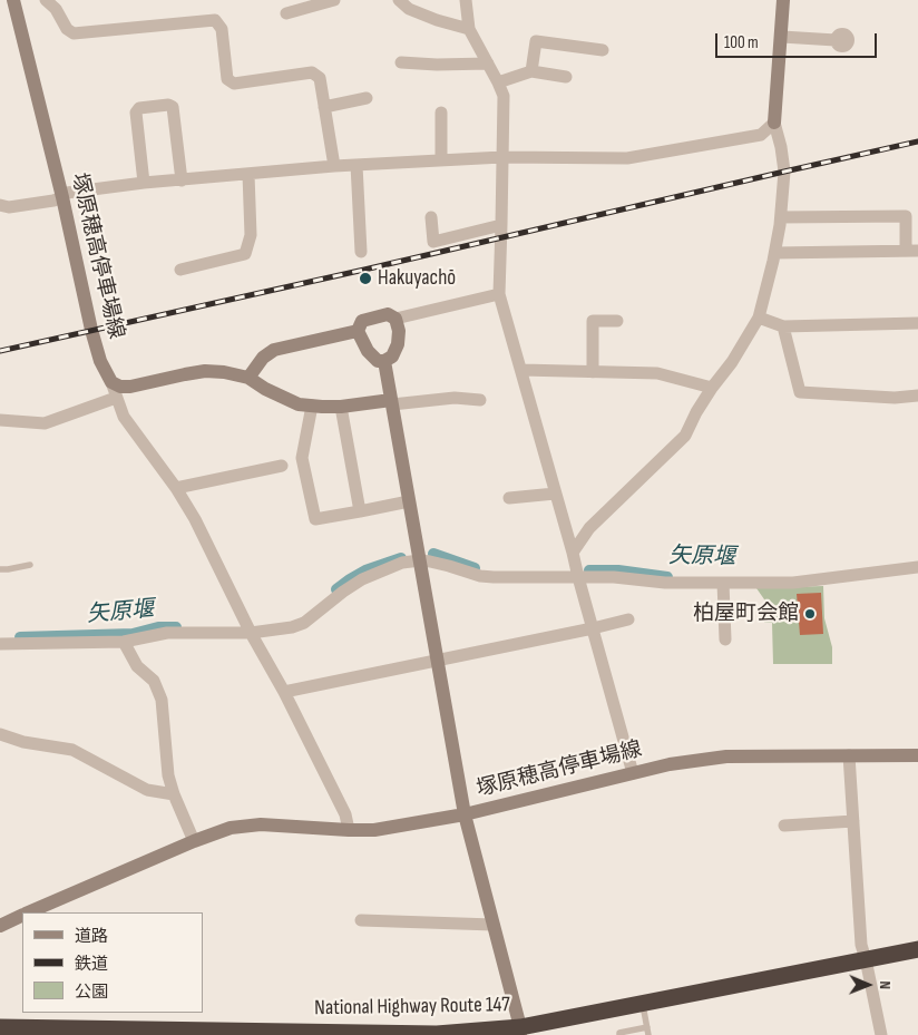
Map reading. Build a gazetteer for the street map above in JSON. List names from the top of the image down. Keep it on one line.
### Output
{"streets":{"highway":["National Highway Route 147"],"main road":["塚原穂高停車場線"]},"water":["矢原堰"],"places":["Hakuyachō","柏屋町会館"],"legend":["道路","鉄道","公園"],"scale_bar":"100 m","north":"right"}
